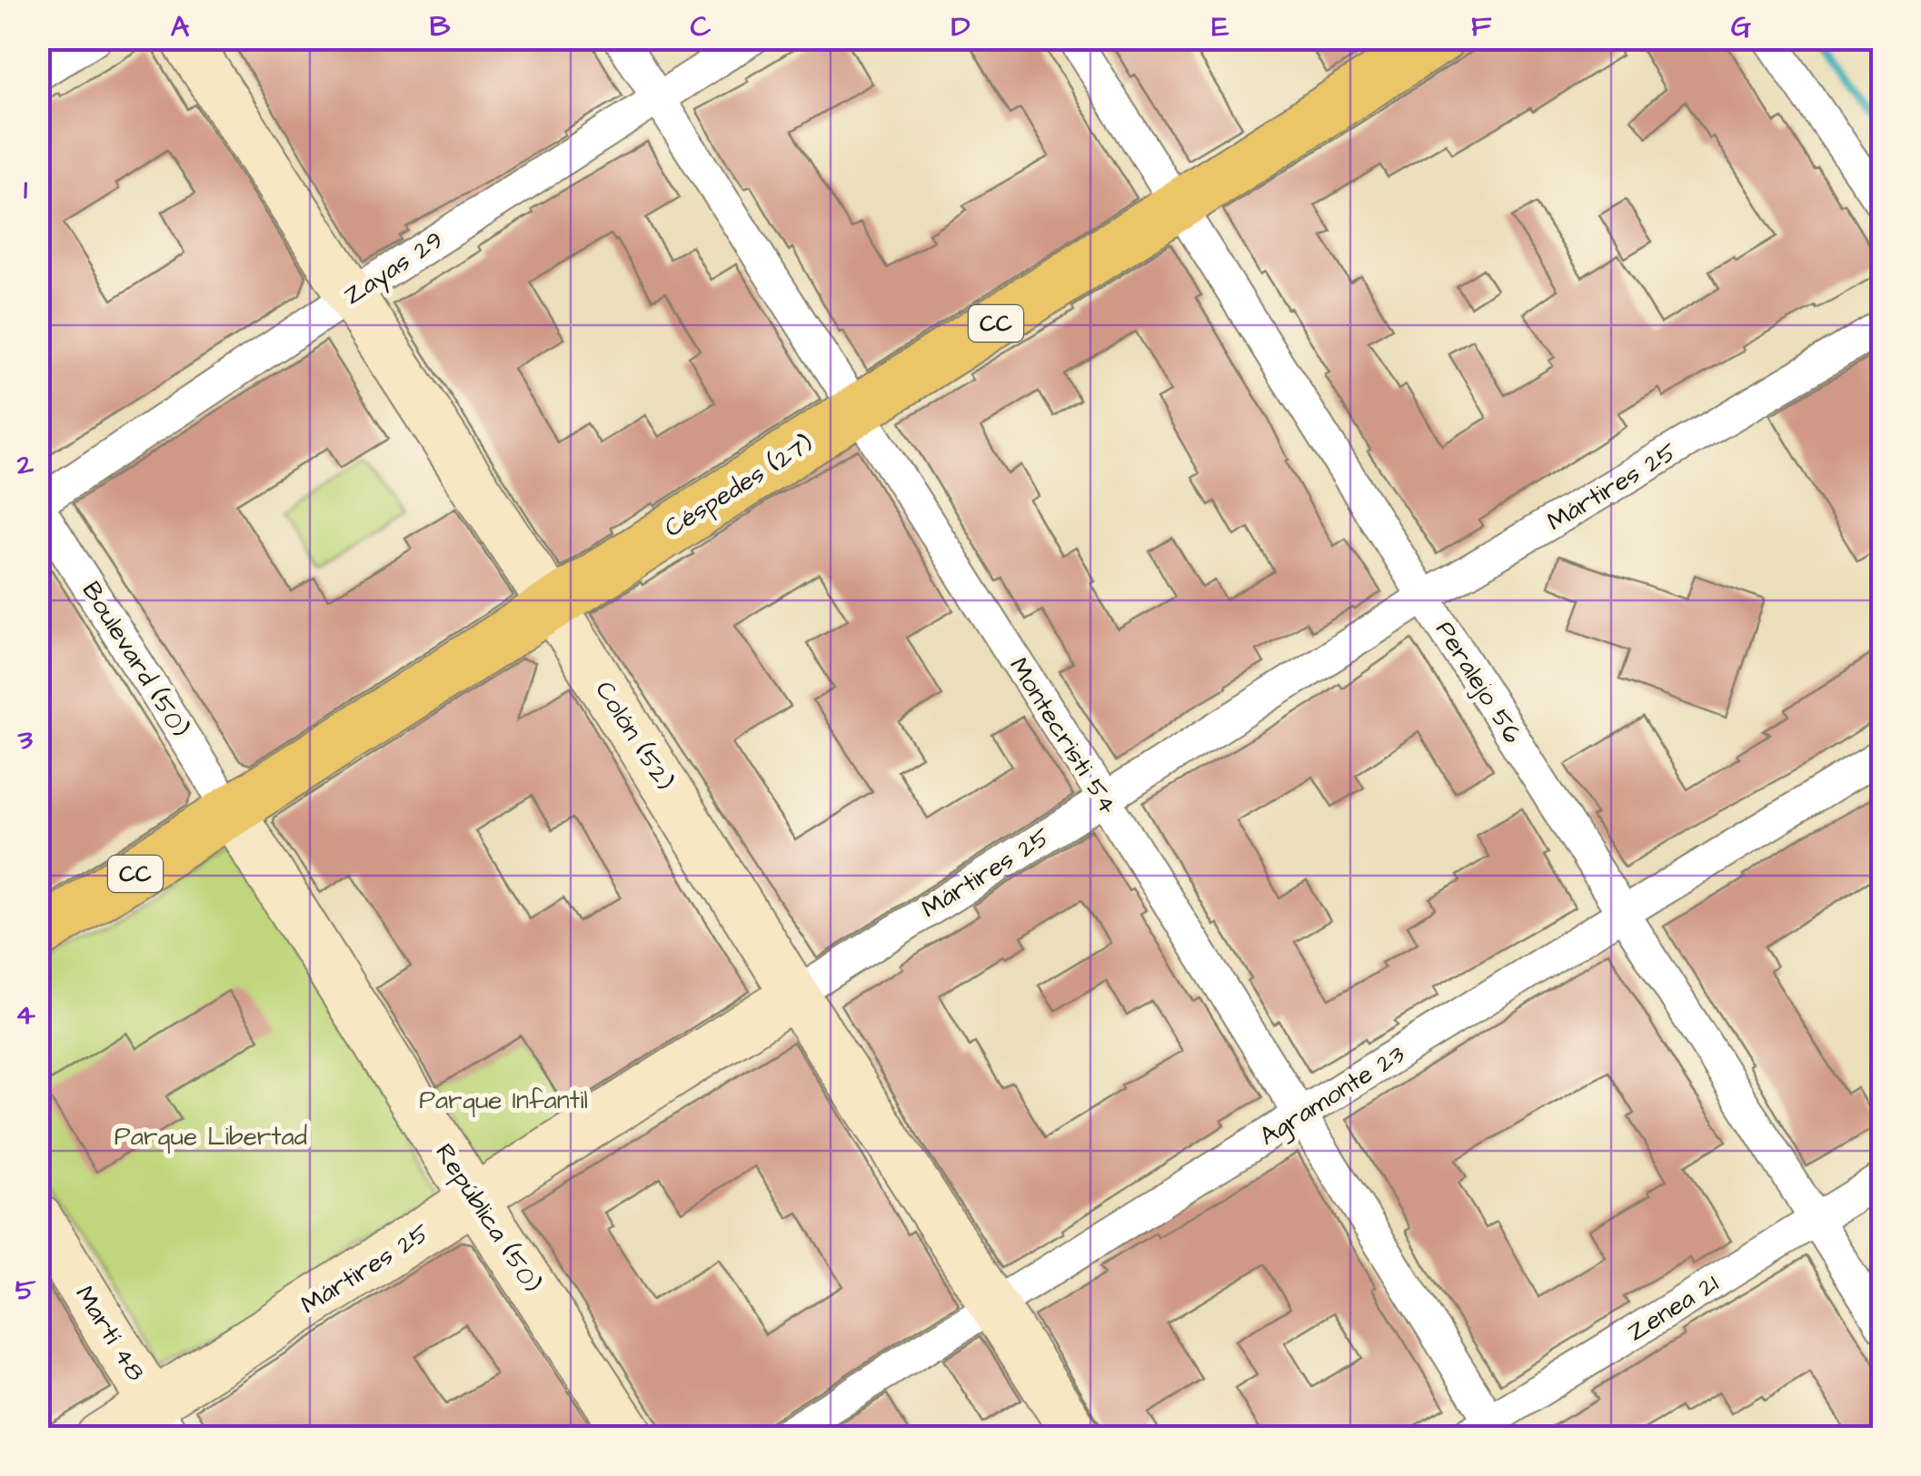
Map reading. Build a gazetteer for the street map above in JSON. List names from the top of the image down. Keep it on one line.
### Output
{"streets":{"main road":["CC","Céspedes (27)","Mártires 25","Colón (52)","República (50)","Martí 48"],"street":["Zayas 29","Boulevard (50)","Peralejo 56","Montecristi 54","Agramonte 23","Zenea 21"]},"crossings":[["Zayas 29","Boulevard (50)"],["Zayas 29","Colón (52)"],["Zayas 29","Montecristi 54"],["Céspedes (27)","Boulevard (50)"],["Céspedes (27)","Peralejo 56"],["Céspedes (27)","Colón (52)"],["Céspedes (27)","Montecristi 54"],["Céspedes (27)","República (50)"],["Mártires 25","Peralejo 56"],["Mártires 25","Colón (52)"],["Mártires 25","Montecristi 54"],["Mártires 25","República (50)"],["Mártires 25","Martí 48"],["Boulevard (50)","República (50)"],["Peralejo 56","Agramonte 23"],["Peralejo 56","Zenea 21"],["Colón (52)","Agramonte 23"],["Montecristi 54","Agramonte 23"],["Montecristi 54","Zenea 21"]],"parks":["Parque Infantil","Parque Libertad"],"grid":{"columns":["A","B","C","D","E","F","G"],"rows":["1","2","3","4","5"]}}
